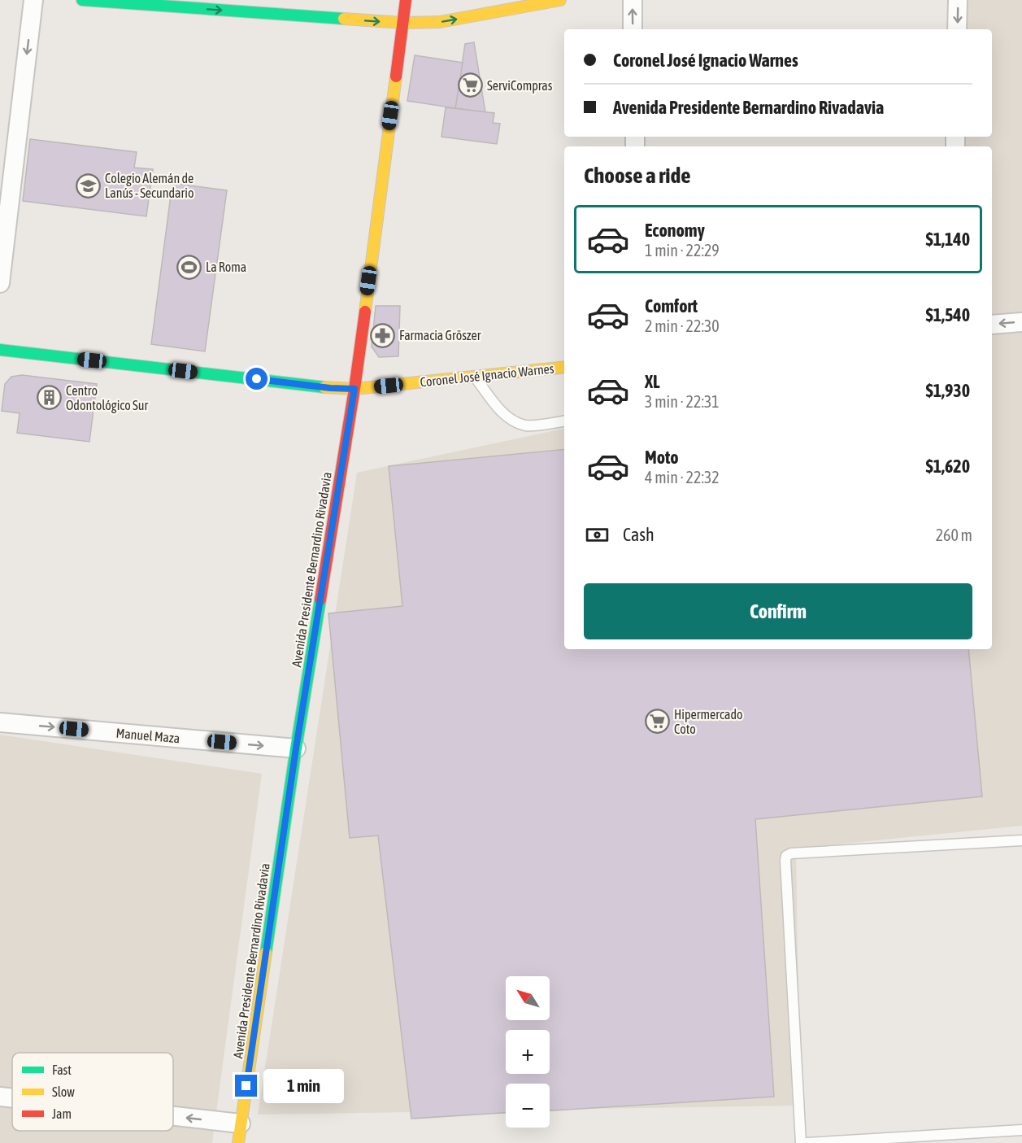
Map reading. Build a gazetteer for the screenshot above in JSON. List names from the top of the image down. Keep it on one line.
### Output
{"streets":{"street":["Coronel José Ignacio Warnes","Avenida Presidente Bernardino Rivadavia","Manuel Maza"]},"crossings":[["Coronel José Ignacio Warnes","Avenida Presidente Bernardino Rivadavia"],["Avenida Presidente Bernardino Rivadavia","Manuel Maza"]],"one_way":["Manuel Maza"],"places":{"supermarket":["ServiCompras","Hipermercado Coto"],"school or university":["Colegio Alemán de Lanús - Secundario"],"sports":["La Roma"],"pharmacy":["Farmacia Gröszer"],"building":["Centro Odontológico Sur"]},"legend":["Fast","Slow","Jam"],"north":"top left","page":{"banner":["Coronel José Ignacio Warnes","Avenida Presidente Bernardino Rivadavia"],"heading":"Choose a ride","list":[{"name":"Economy","note":"1 min · 22:29","value":"$1,140"},{"name":"Comfort","note":"2 min · 22:30","value":"$1,540"},{"name":"XL","note":"3 min · 22:31","value":"$1,930"},{"name":"Moto","note":"4 min · 22:32","value":"$1,620"}],"pay":["Cash","260 m"],"buttons":"Confirm","map_buttons":["+","−"],"bubble":"1 min"}}
